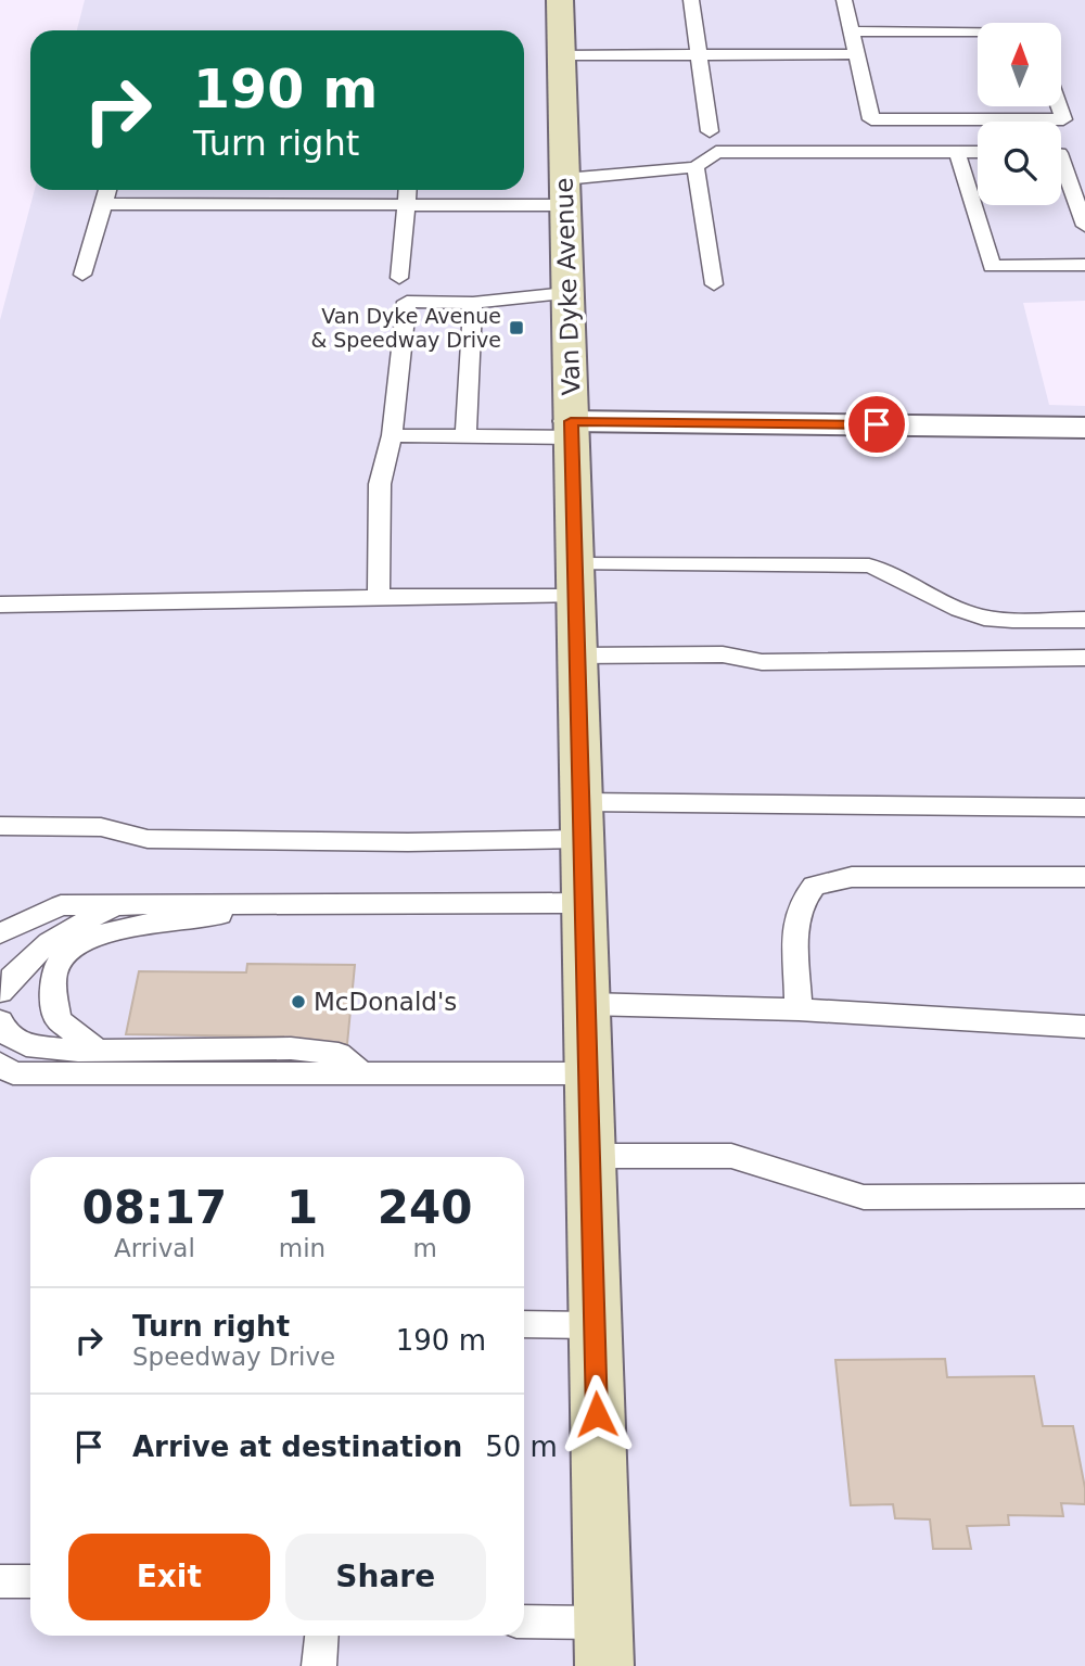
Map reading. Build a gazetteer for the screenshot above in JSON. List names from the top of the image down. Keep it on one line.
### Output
{"streets":{"main road":["Van Dyke Avenue"]},"places":{"transit":["Van Dyke Avenue & Speedway Drive"],"other":["McDonald's"]},"north":"top","page":{"turn":["190 m","Turn right"],"eta":["08:17","Arrival","1","min","240","m"],"list":[{"name":"Turn right","note":"Speedway Drive","value":"190 m"},{"name":"Arrive at destination","value":"50 m"}],"buttons":["Exit","Share"]}}
